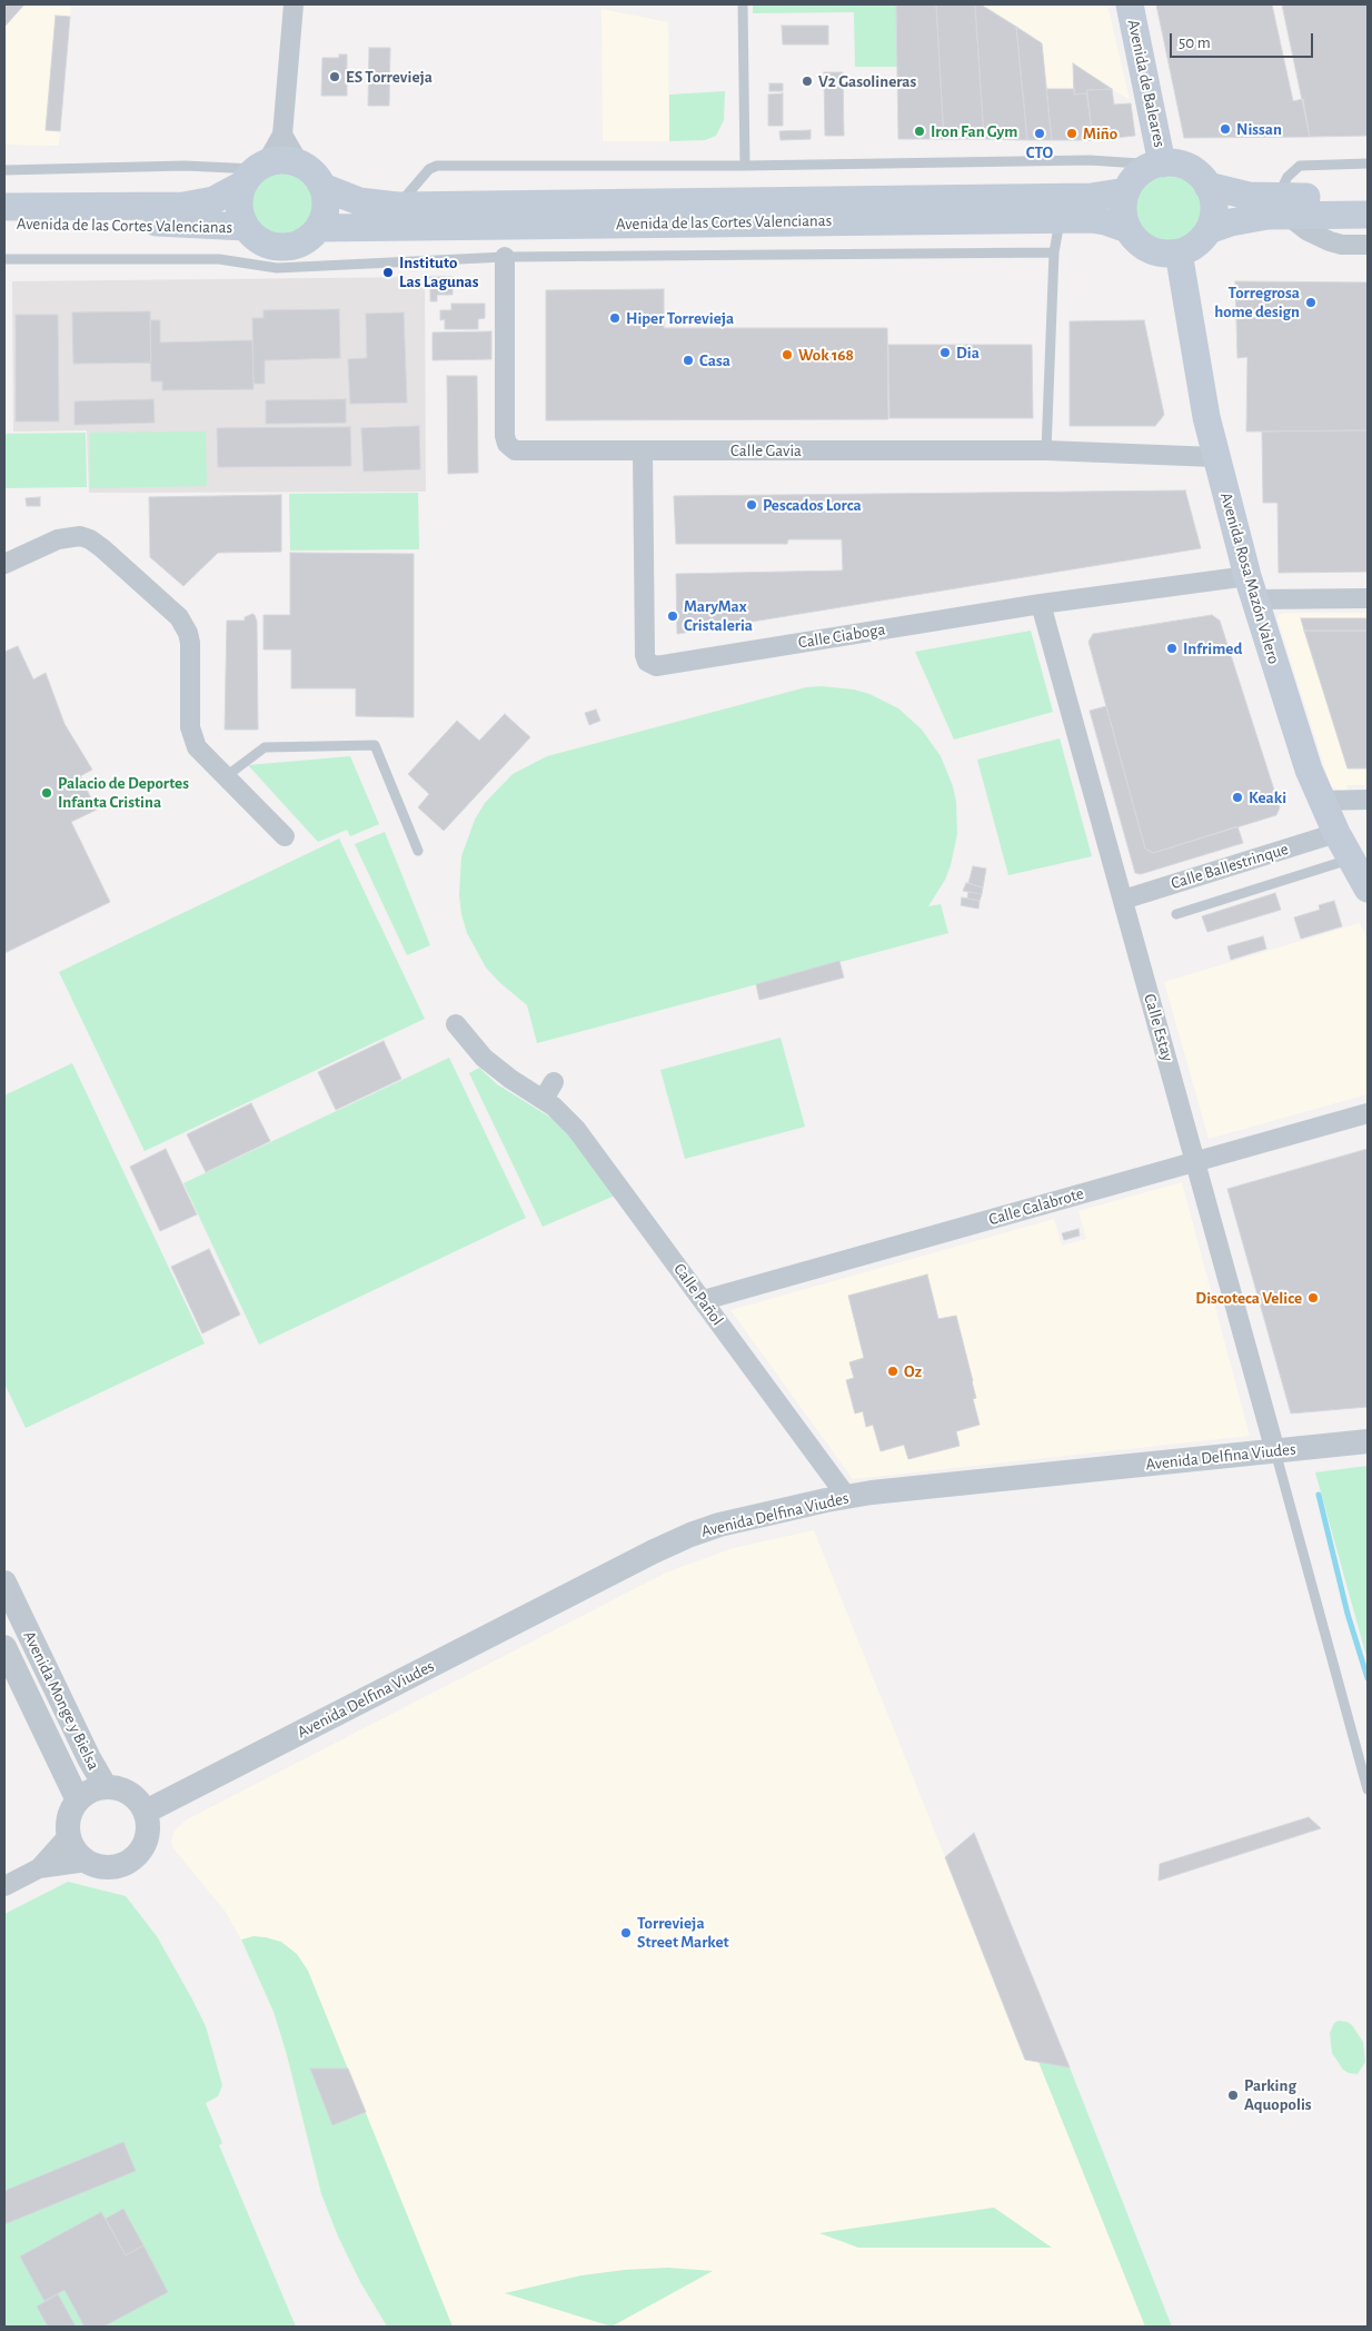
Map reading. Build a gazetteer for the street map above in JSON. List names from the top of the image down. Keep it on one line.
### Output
{"streets":{"main road":["Avenida de Baleares","Avenida de las Cortes Valencianas","Avenida Rosa Mazón Valero"],"street":["Calle Gavia","Calle Ciaboga","Calle Ballestrinque","Calle Estay","Calle Calabrote","Calle Pañol","Avenida Delfina Viudes","Avenida Monge y Bielsa"]},"crossings":[["Avenida de Baleares","Avenida de las Cortes Valencianas"],["Avenida de Baleares","Avenida Rosa Mazón Valero"],["Avenida de las Cortes Valencianas","Avenida Rosa Mazón Valero"],["Calle Gavia","Avenida Rosa Mazón Valero"],["Calle Gavia","Calle Ciaboga"],["Avenida Rosa Mazón Valero","Calle Ciaboga"],["Avenida Rosa Mazón Valero","Calle Ballestrinque"],["Calle Ciaboga","Calle Estay"],["Calle Ballestrinque","Calle Estay"],["Calle Estay","Calle Calabrote"],["Calle Estay","Avenida Delfina Viudes"],["Calle Calabrote","Calle Pañol"],["Calle Pañol","Avenida Delfina Viudes"],["Avenida Delfina Viudes","Avenida Monge y Bielsa"]],"places":["ES Torrevieja","V2 Gasolineras","Nissan","Iron Fan Gym","CTO","Miño","Instituto Las Lagunas","Torregrosa home design","Hiper Torrevieja","Dia","Wok 168","Casa","Pescados Lorca","MaryMax Cristaleria","Infrimed","Palacio de Deportes Infanta Cristina","Keaki","Discoteca Velice","Oz","Torrevieja Street Market","Parking Aquopolis"],"scale_bar":"50 m"}
